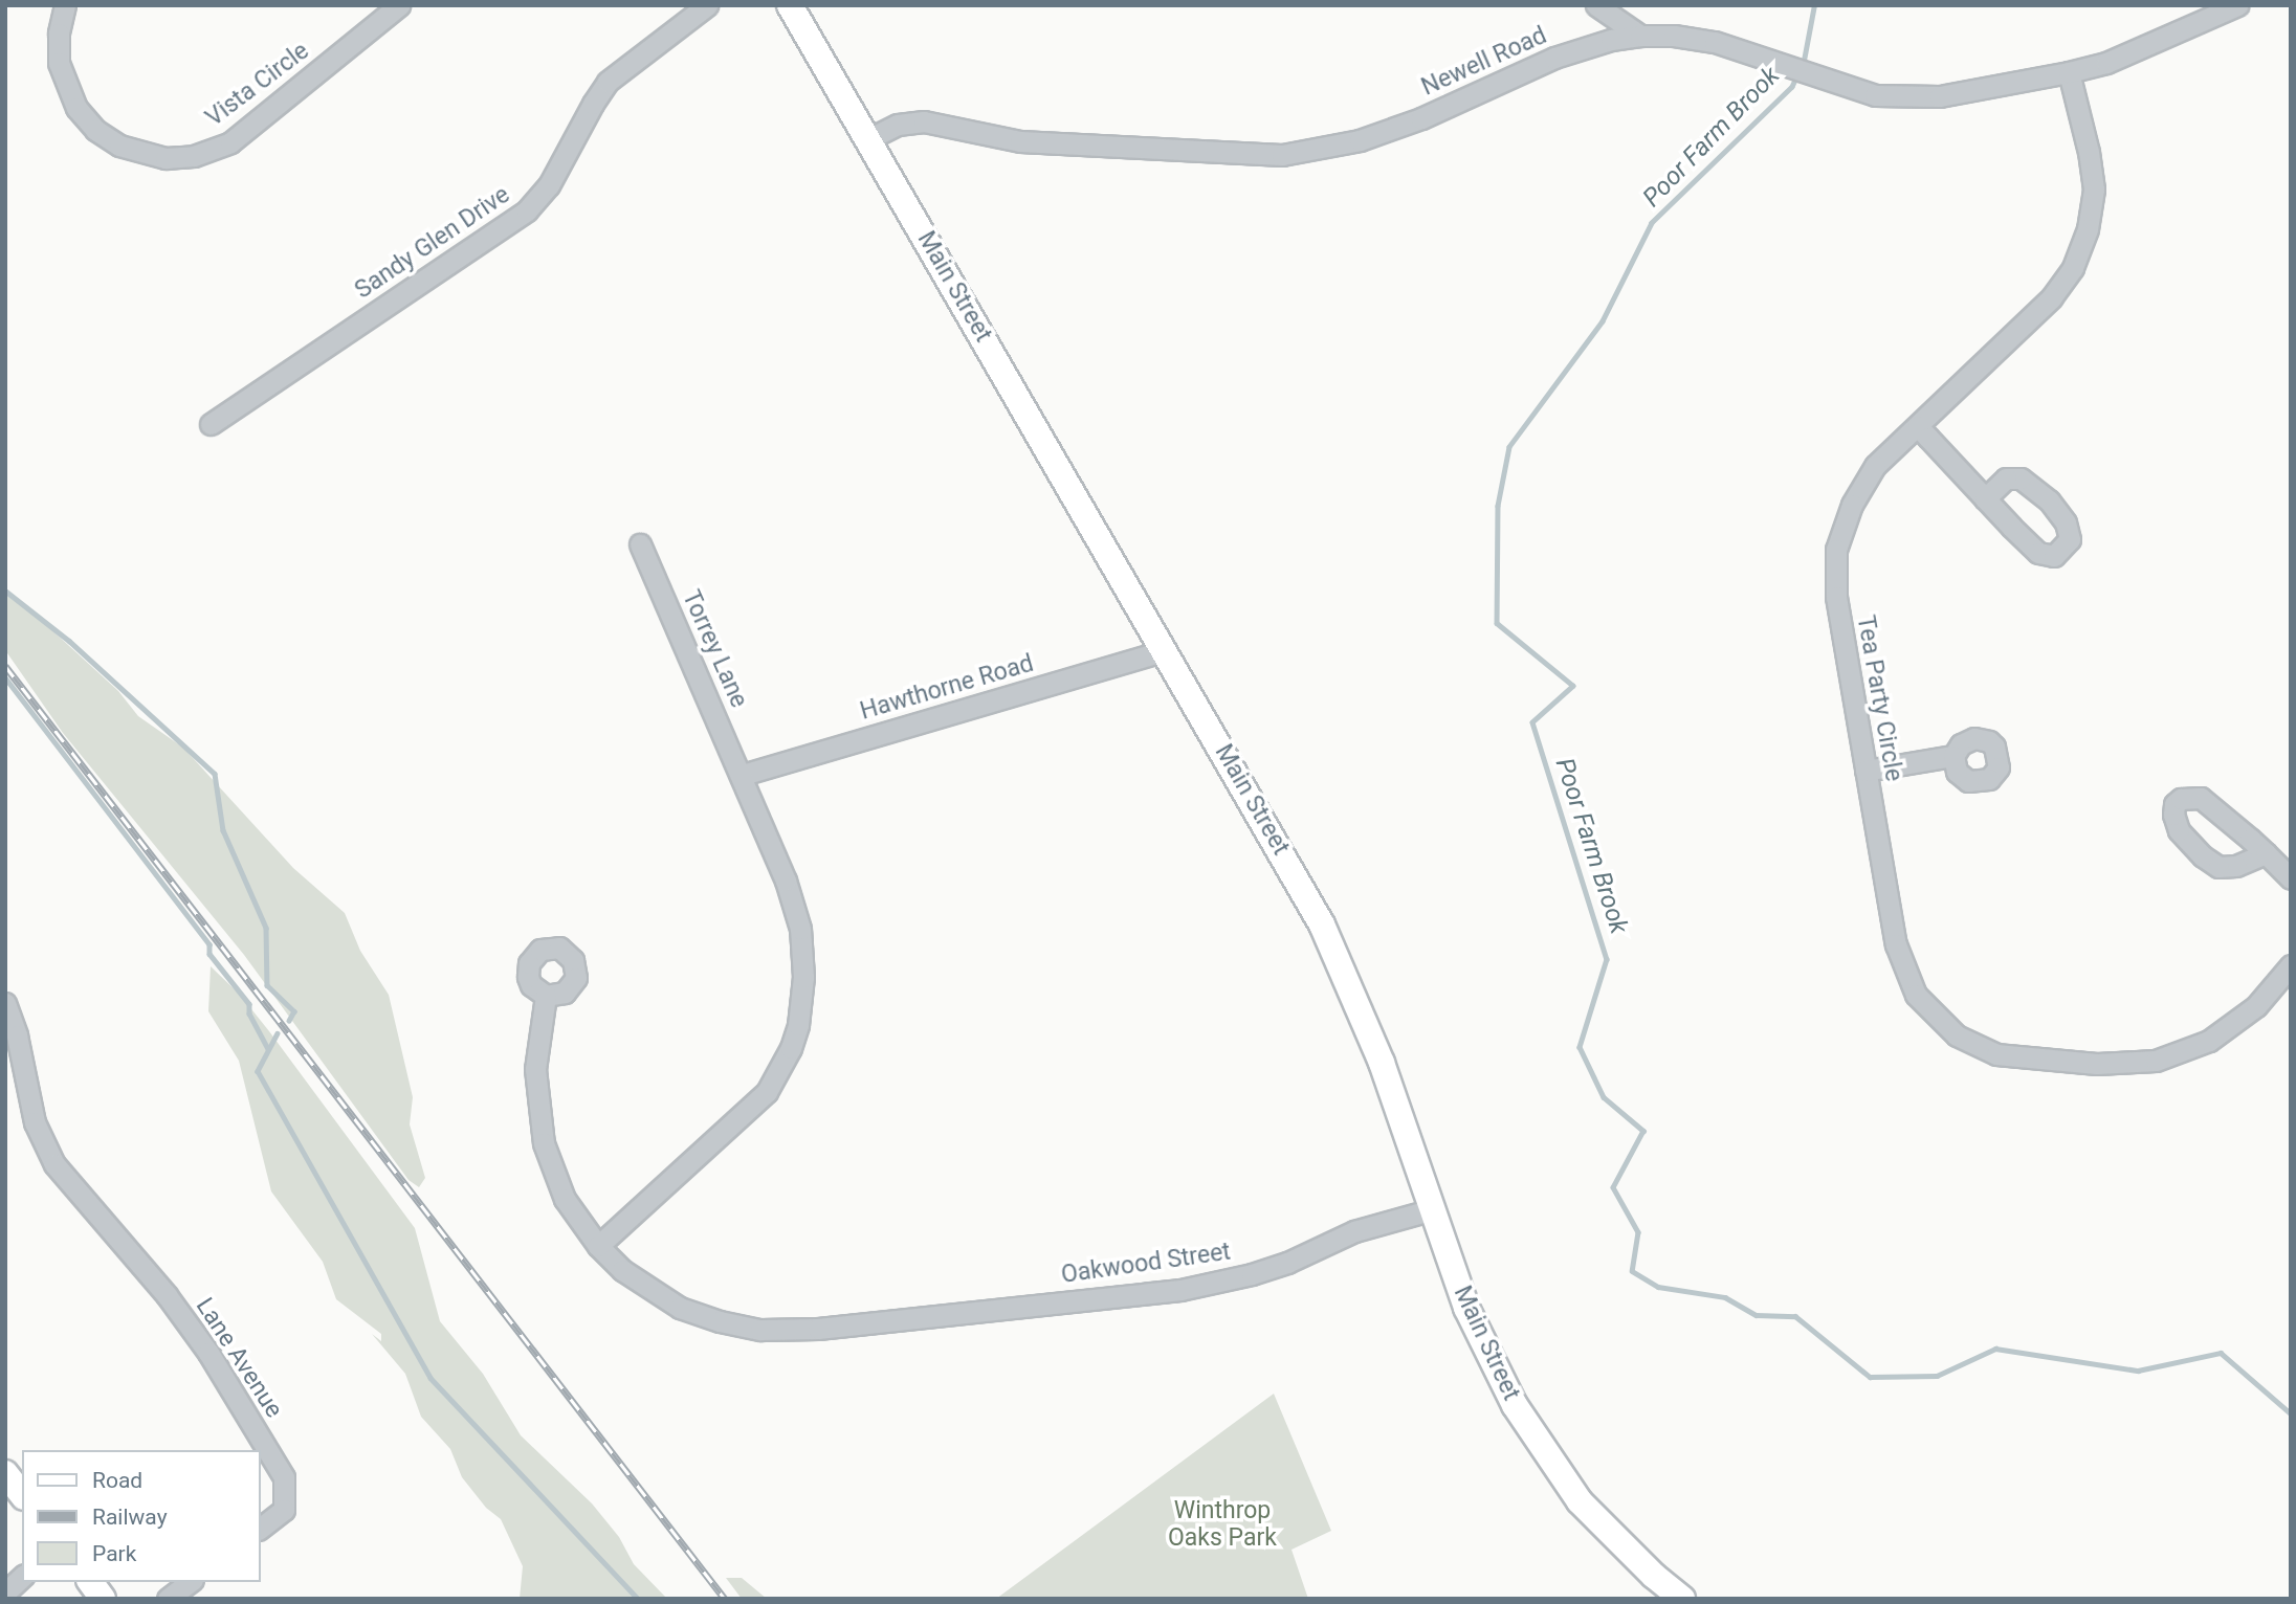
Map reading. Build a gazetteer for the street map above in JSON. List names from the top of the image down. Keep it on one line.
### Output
{"streets":{"main road":["Main Street"],"street":["Newell Road","Vista Circle","Sandy Glen Drive","Torrey Lane","Hawthorne Road","Tea Party Circle","Oakwood Street","Lane Avenue"]},"crossings":[["Newell Road","Main Street"],["Newell Road","Tea Party Circle"],["Main Street","Hawthorne Road"],["Main Street","Oakwood Street"],["Torrey Lane","Hawthorne Road"],["Torrey Lane","Oakwood Street"]],"water":["Poor Farm Brook"],"parks":["Winthrop Oaks Park"],"legend":["Road","Railway","Park"]}
